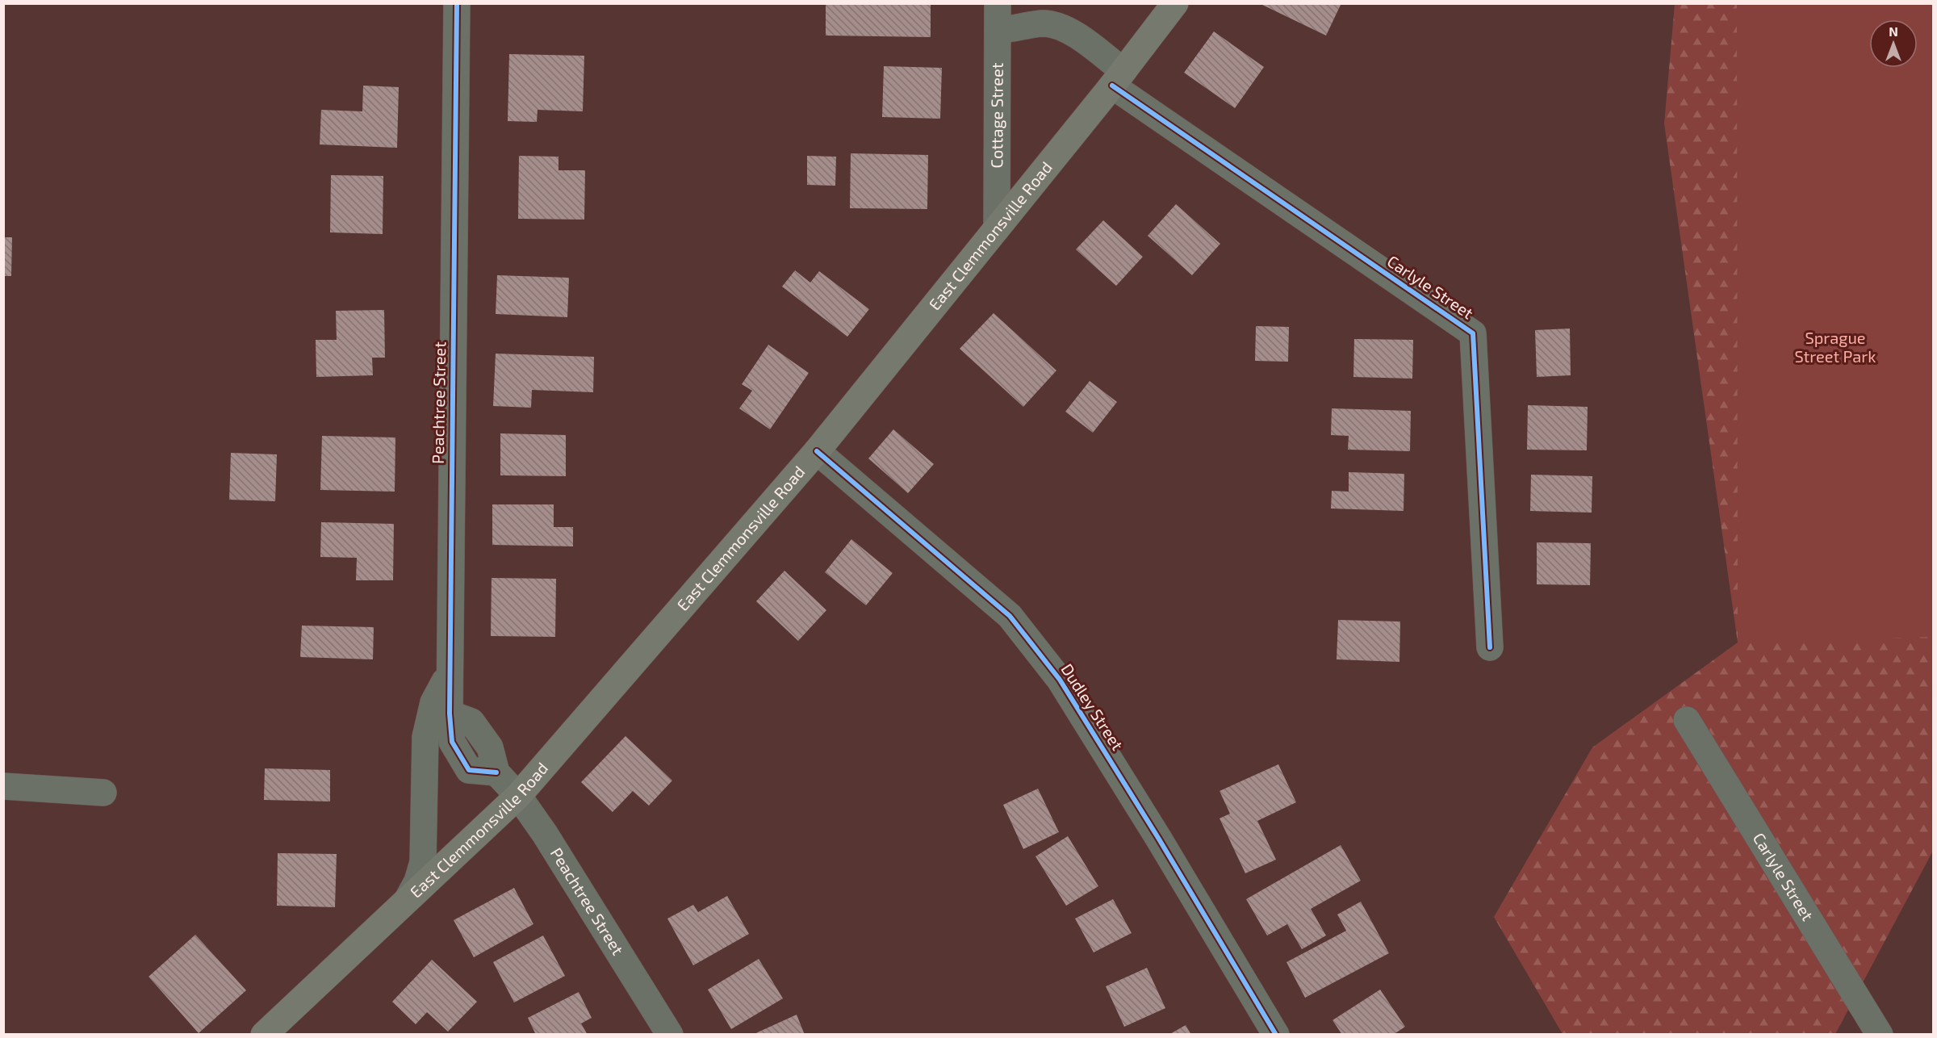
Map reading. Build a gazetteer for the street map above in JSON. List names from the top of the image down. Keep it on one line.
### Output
{"streets":{"main road":["East Clemmonsville Road"],"street":["Cottage Street","Carlyle Street","Peachtree Street","Dudley Street"]},"crossings":[["Cottage Street","East Clemmonsville Road"],["East Clemmonsville Road","Carlyle Street"],["East Clemmonsville Road","Peachtree Street"],["East Clemmonsville Road","Dudley Street"]],"parks":["Sprague Street Park"],"north":"top"}
